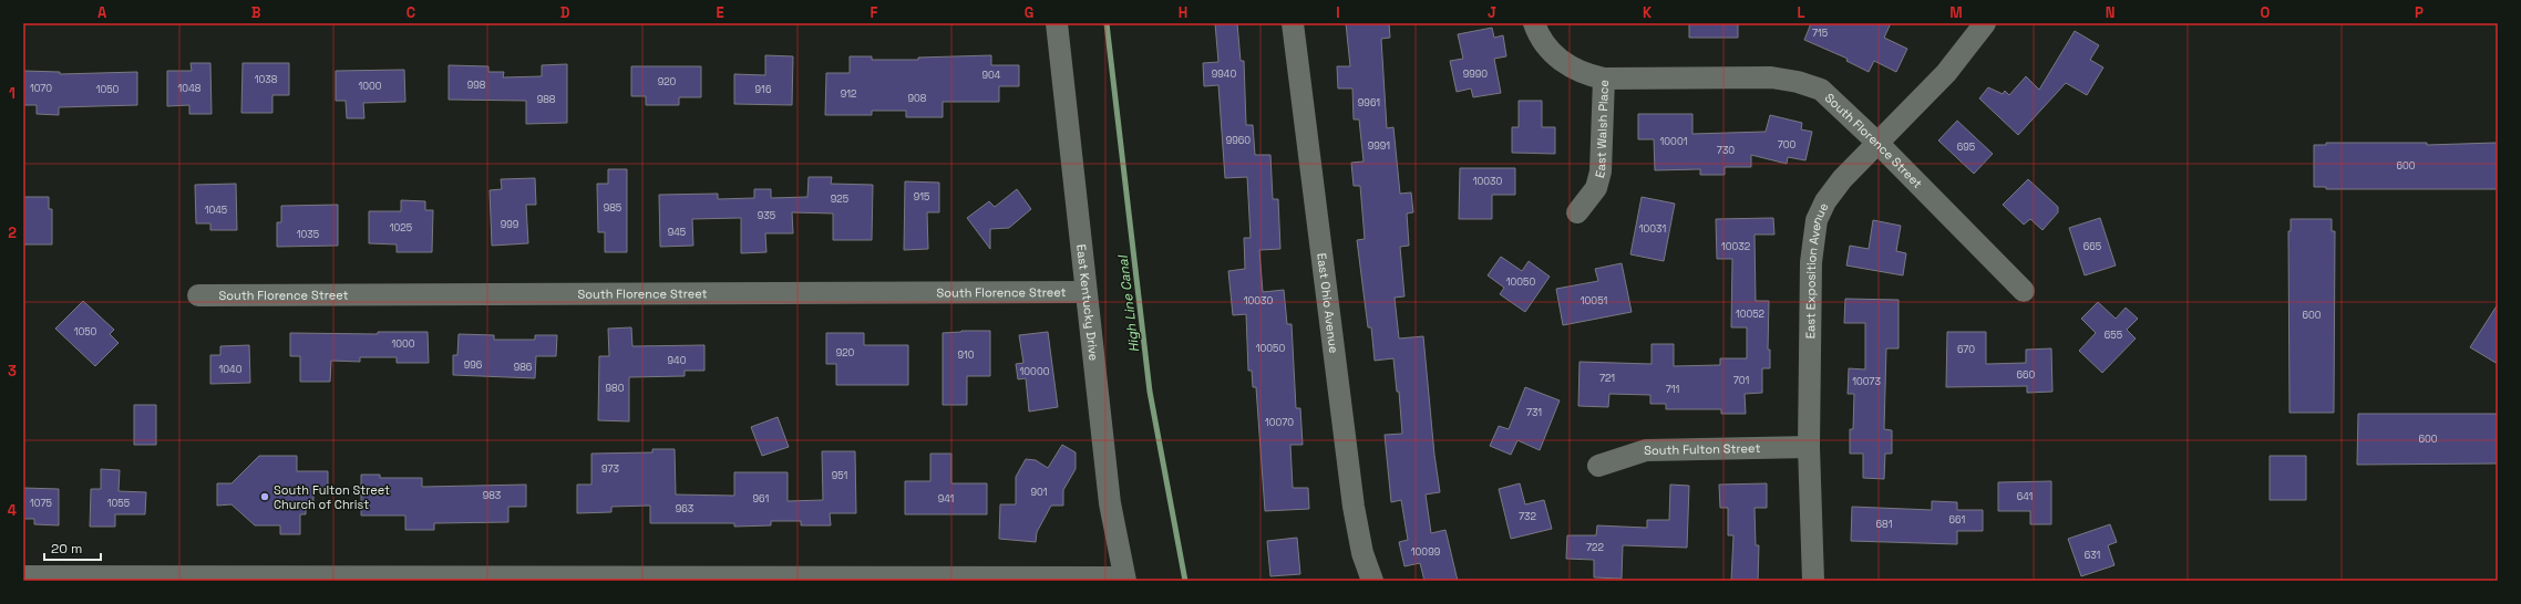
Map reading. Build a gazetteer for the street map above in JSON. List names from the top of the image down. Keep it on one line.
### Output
{"streets":{"street":["East Walsh Place","South Florence Street","East Exposition Avenue","East Kentucky Drive","East Ohio Avenue","South Fulton Street"]},"crossings":[["East Walsh Place","South Florence Street"],["South Florence Street","East Exposition Avenue"],["South Florence Street","East Kentucky Drive"],["East Exposition Avenue","South Fulton Street"]],"water":["High Line Canal"],"places":["South Fulton Street Church of Christ"],"house_numbers":["715","9940","9990","904","1038","920","998","1000","1070","1048","1050","916","912","908","988","9961","9960","10001","700","9991","695","730","600","10030","915","925","985","1045","935","999","1025","10031","945","1035","10032","665","10050","10030","10051","10052","600","1050","655","1000","10050","670","920","910","940","996","986","1040","10000","660","721","701","10073","980","711","731","10070","600","973","951","901","983","641","961","941","1075","1055","963","732","661","681","722","10099","631"],"scale_bar":"20 m","grid":{"columns":["A","B","C","D","E","F","G","H","I","J","K","L","M","N","O","P"],"rows":["1","2","3","4"]}}
